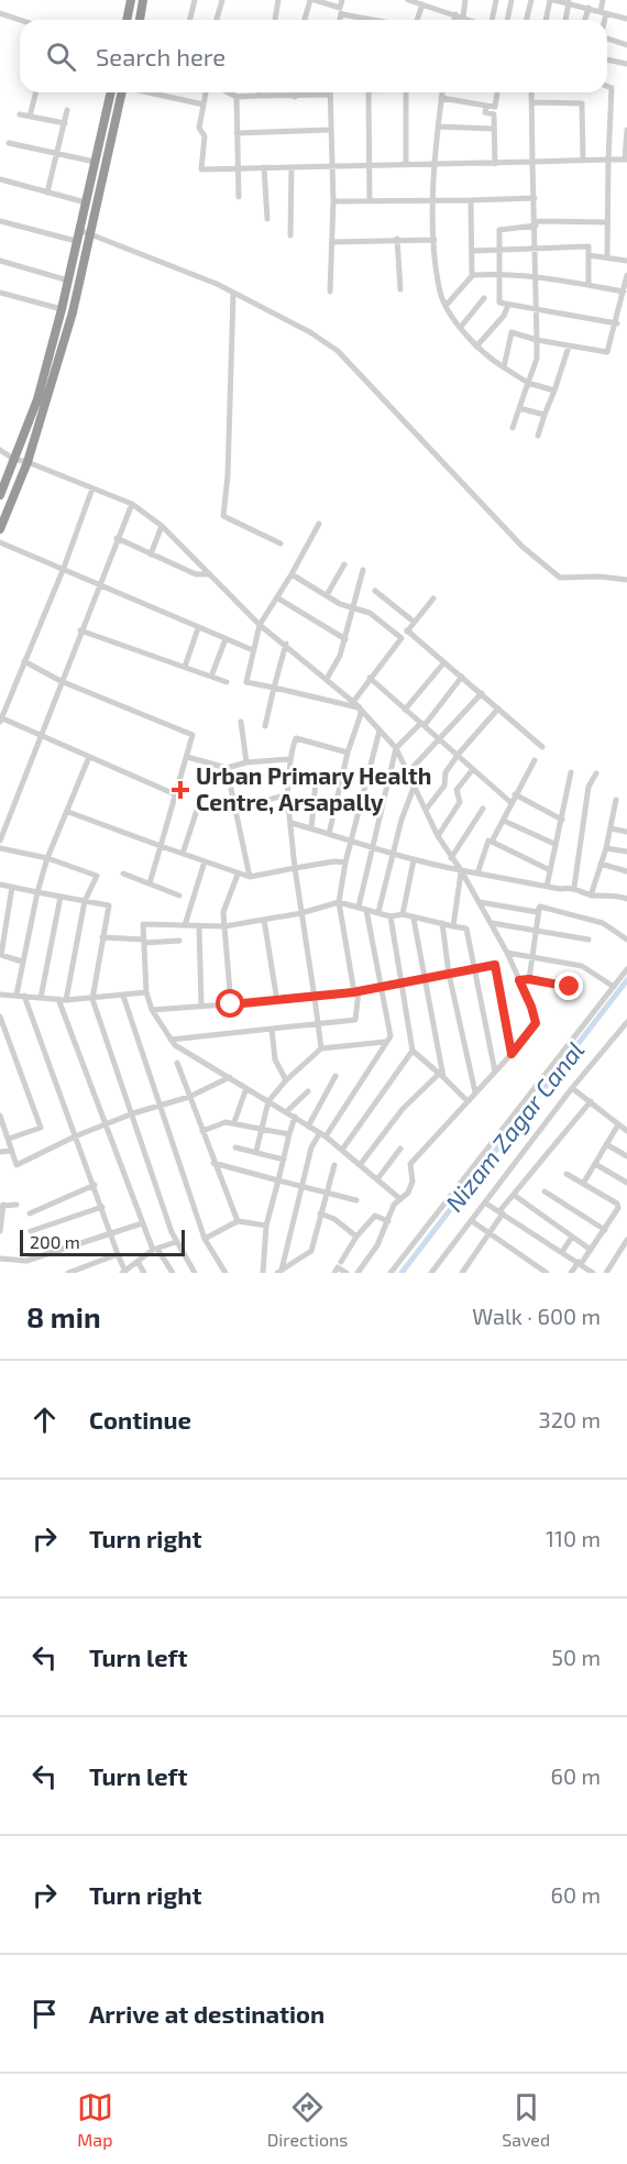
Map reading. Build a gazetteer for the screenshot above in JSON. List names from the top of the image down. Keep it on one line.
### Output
{"water":["Nizam Zagar Canal"],"places":{"health":["Urban Primary Health Centre, Arsapally"]},"scale_bar":"200 m","page":{"search":"Search here","scale":"200 m","heading":["8 min","Walk · 600 m"],"list":[["Continue","320 m"],["Turn right","110 m"],["Turn left","50 m"],["Turn left","60 m"],["Turn right","60 m"],"Arrive at destination"],"nav":["Map","Directions","Saved"]}}
